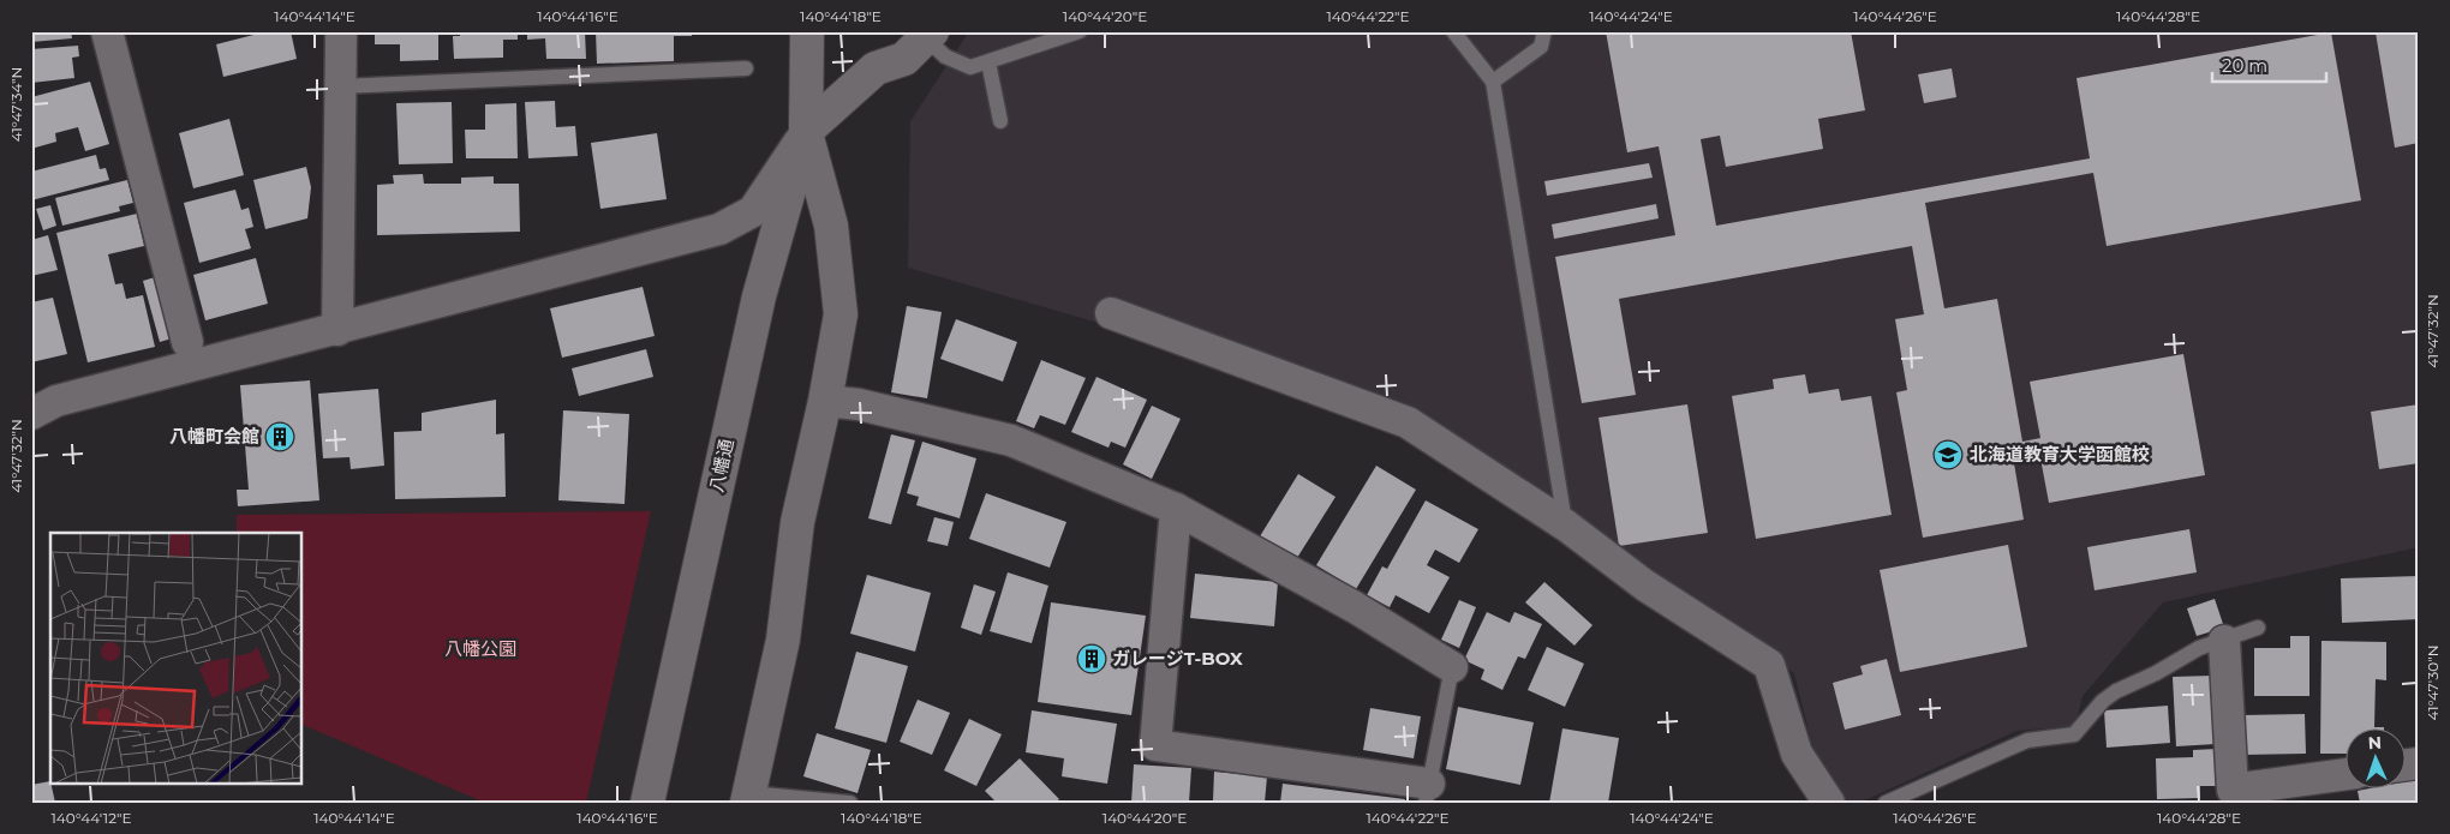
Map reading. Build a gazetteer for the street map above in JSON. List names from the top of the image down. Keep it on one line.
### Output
{"streets":{"street":["八幡通"]},"parks":["八幡公園"],"places":{"building":["八幡町会館","ガレージT-BOX"],"school or university":["北海道教育大学函館校"]},"scale_bar":"20 m","north":"top","coordinates":["140°44'14\"E","140°44'16\"E","140°44'18\"E","140°44'20\"E","140°44'22\"E","140°44'24\"E","140°44'26\"E","140°44'28\"E","41°47'34\"N","41°47'32\"N","41°47'30\"N","140°44'12\"E"]}
